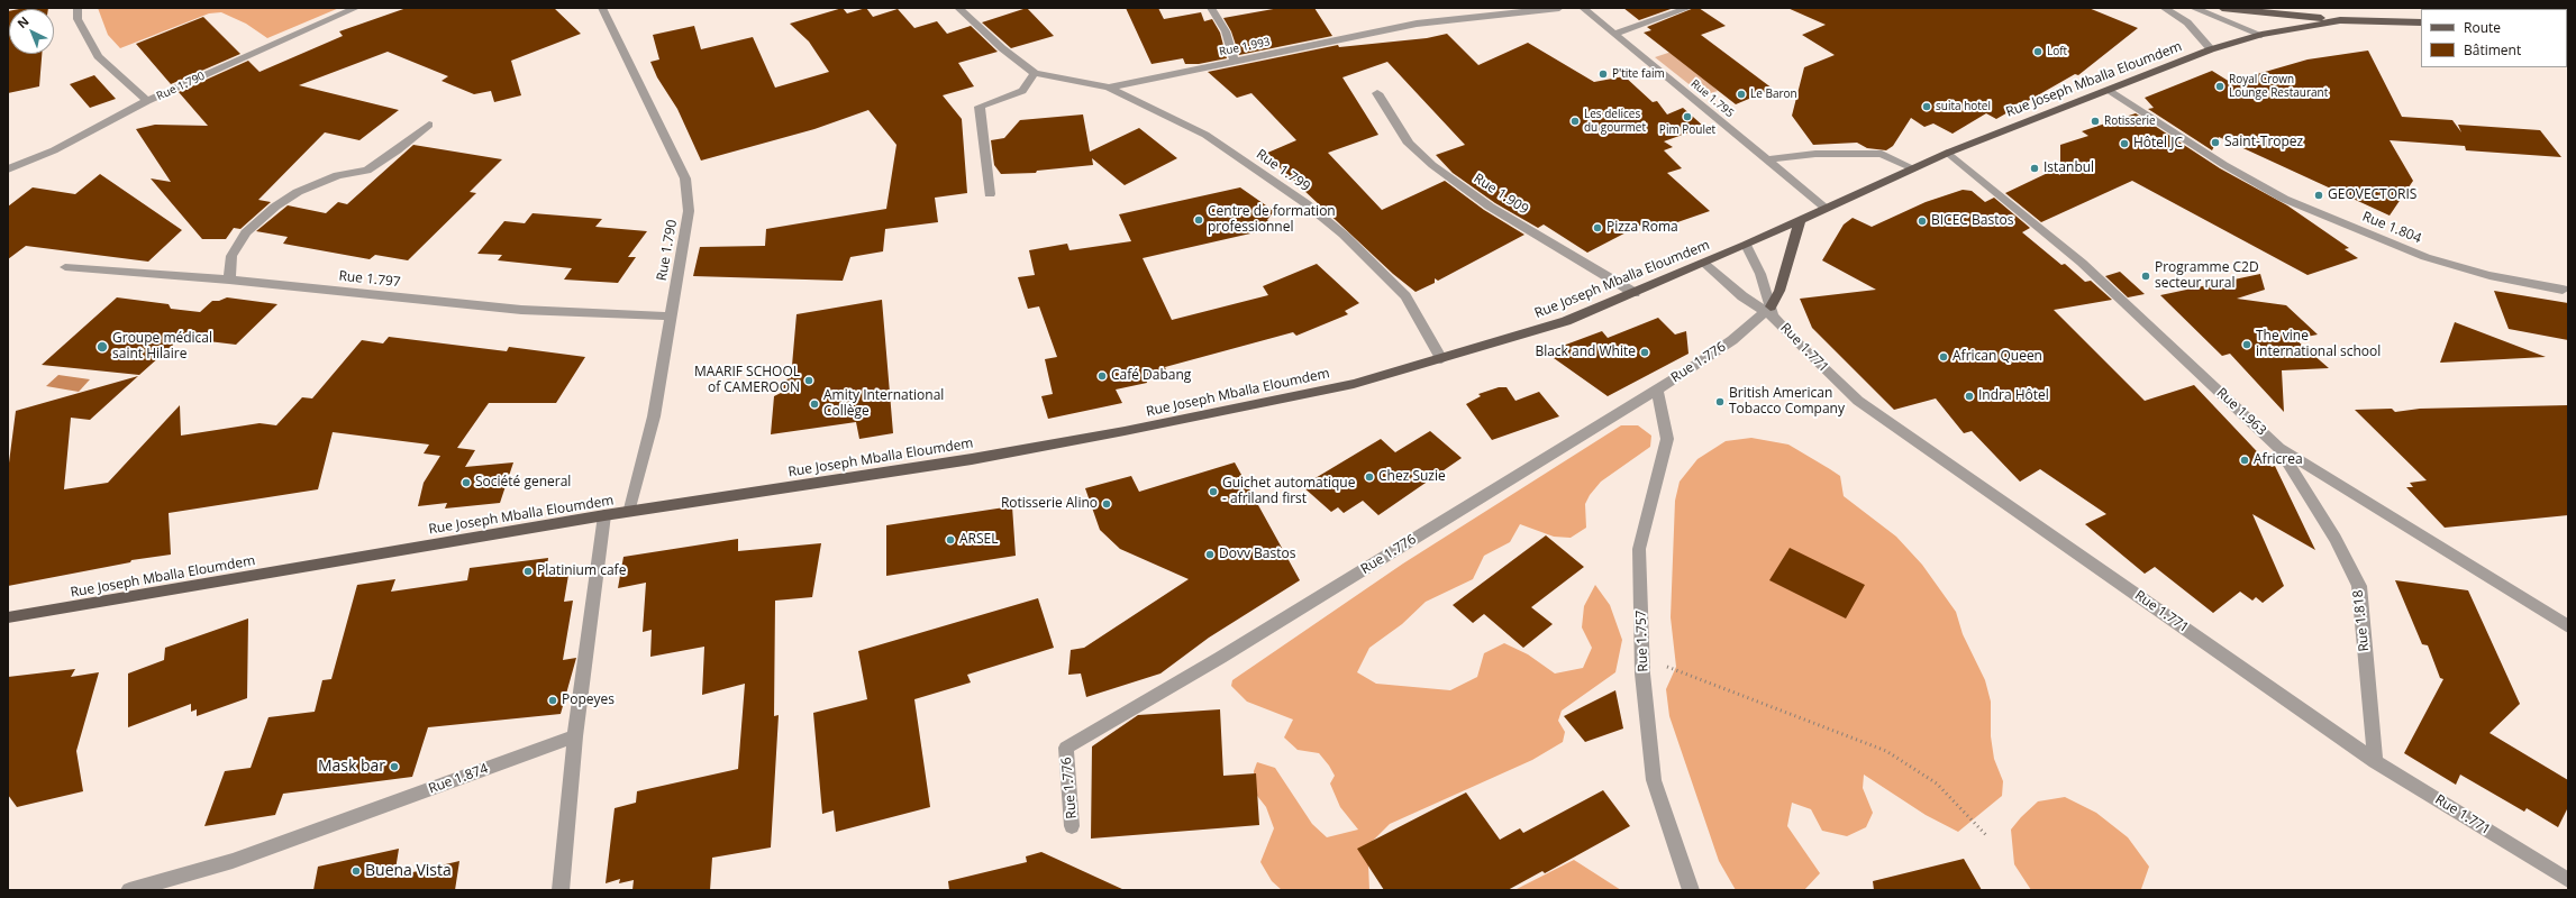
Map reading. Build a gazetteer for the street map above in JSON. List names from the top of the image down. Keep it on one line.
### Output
{"streets":{"main road":["Rue Joseph Mballa Eloumdem"],"street":["Rue 1.993","Rue 1.790","Rue 1.795","Rue 1.799","Rue 1.909","Rue 1.804","Rue 1.797","Rue 1.771","Rue 1.776","Rue 1.963","Rue 1.818","Rue 1.757","Rue 1.874"]},"crossings":[["Rue 1.993","Rue 1.799"],["Rue Joseph Mballa Eloumdem","Rue 1.790"],["Rue Joseph Mballa Eloumdem","Rue 1.795"],["Rue Joseph Mballa Eloumdem","Rue 1.799"],["Rue Joseph Mballa Eloumdem","Rue 1.909"],["Rue Joseph Mballa Eloumdem","Rue 1.804"],["Rue Joseph Mballa Eloumdem","Rue 1.771"],["Rue Joseph Mballa Eloumdem","Rue 1.963"],["Rue 1.790","Rue 1.797"],["Rue 1.771","Rue 1.776"],["Rue 1.771","Rue 1.818"],["Rue 1.776","Rue 1.757"],["Rue 1.963","Rue 1.818"]],"places":["Loft","P'tite faim","Royal Crown Lounge Restaurant","Le Baron","suita hotel","Pim Poulet","Les delices du gourmet","Rotisserie","Saint-Tropez","Hôtel JC","Istanbul","GEOVECTORIS","Centre de formation professionnel","BICEC Bastos","Pizza Roma","Programme C2D secteur rural","The vine international school","Groupe médical saint Hilaire","Black and White","African Queen","Café Dabang","MAARIF SCHOOL of CAMEROON","Indra Hôtel","British American Tobacco Company","Amity International Collège","Africrea","Chez Suzie","Société general","Guichet automatique - afriland first","Rotisserie Alino","ARSEL","Dovv Bastos","Platinium cafe","Popeyes","Mask bar","Buena Vista"],"legend":["Route","Bâtiment"],"north":"top left"}
